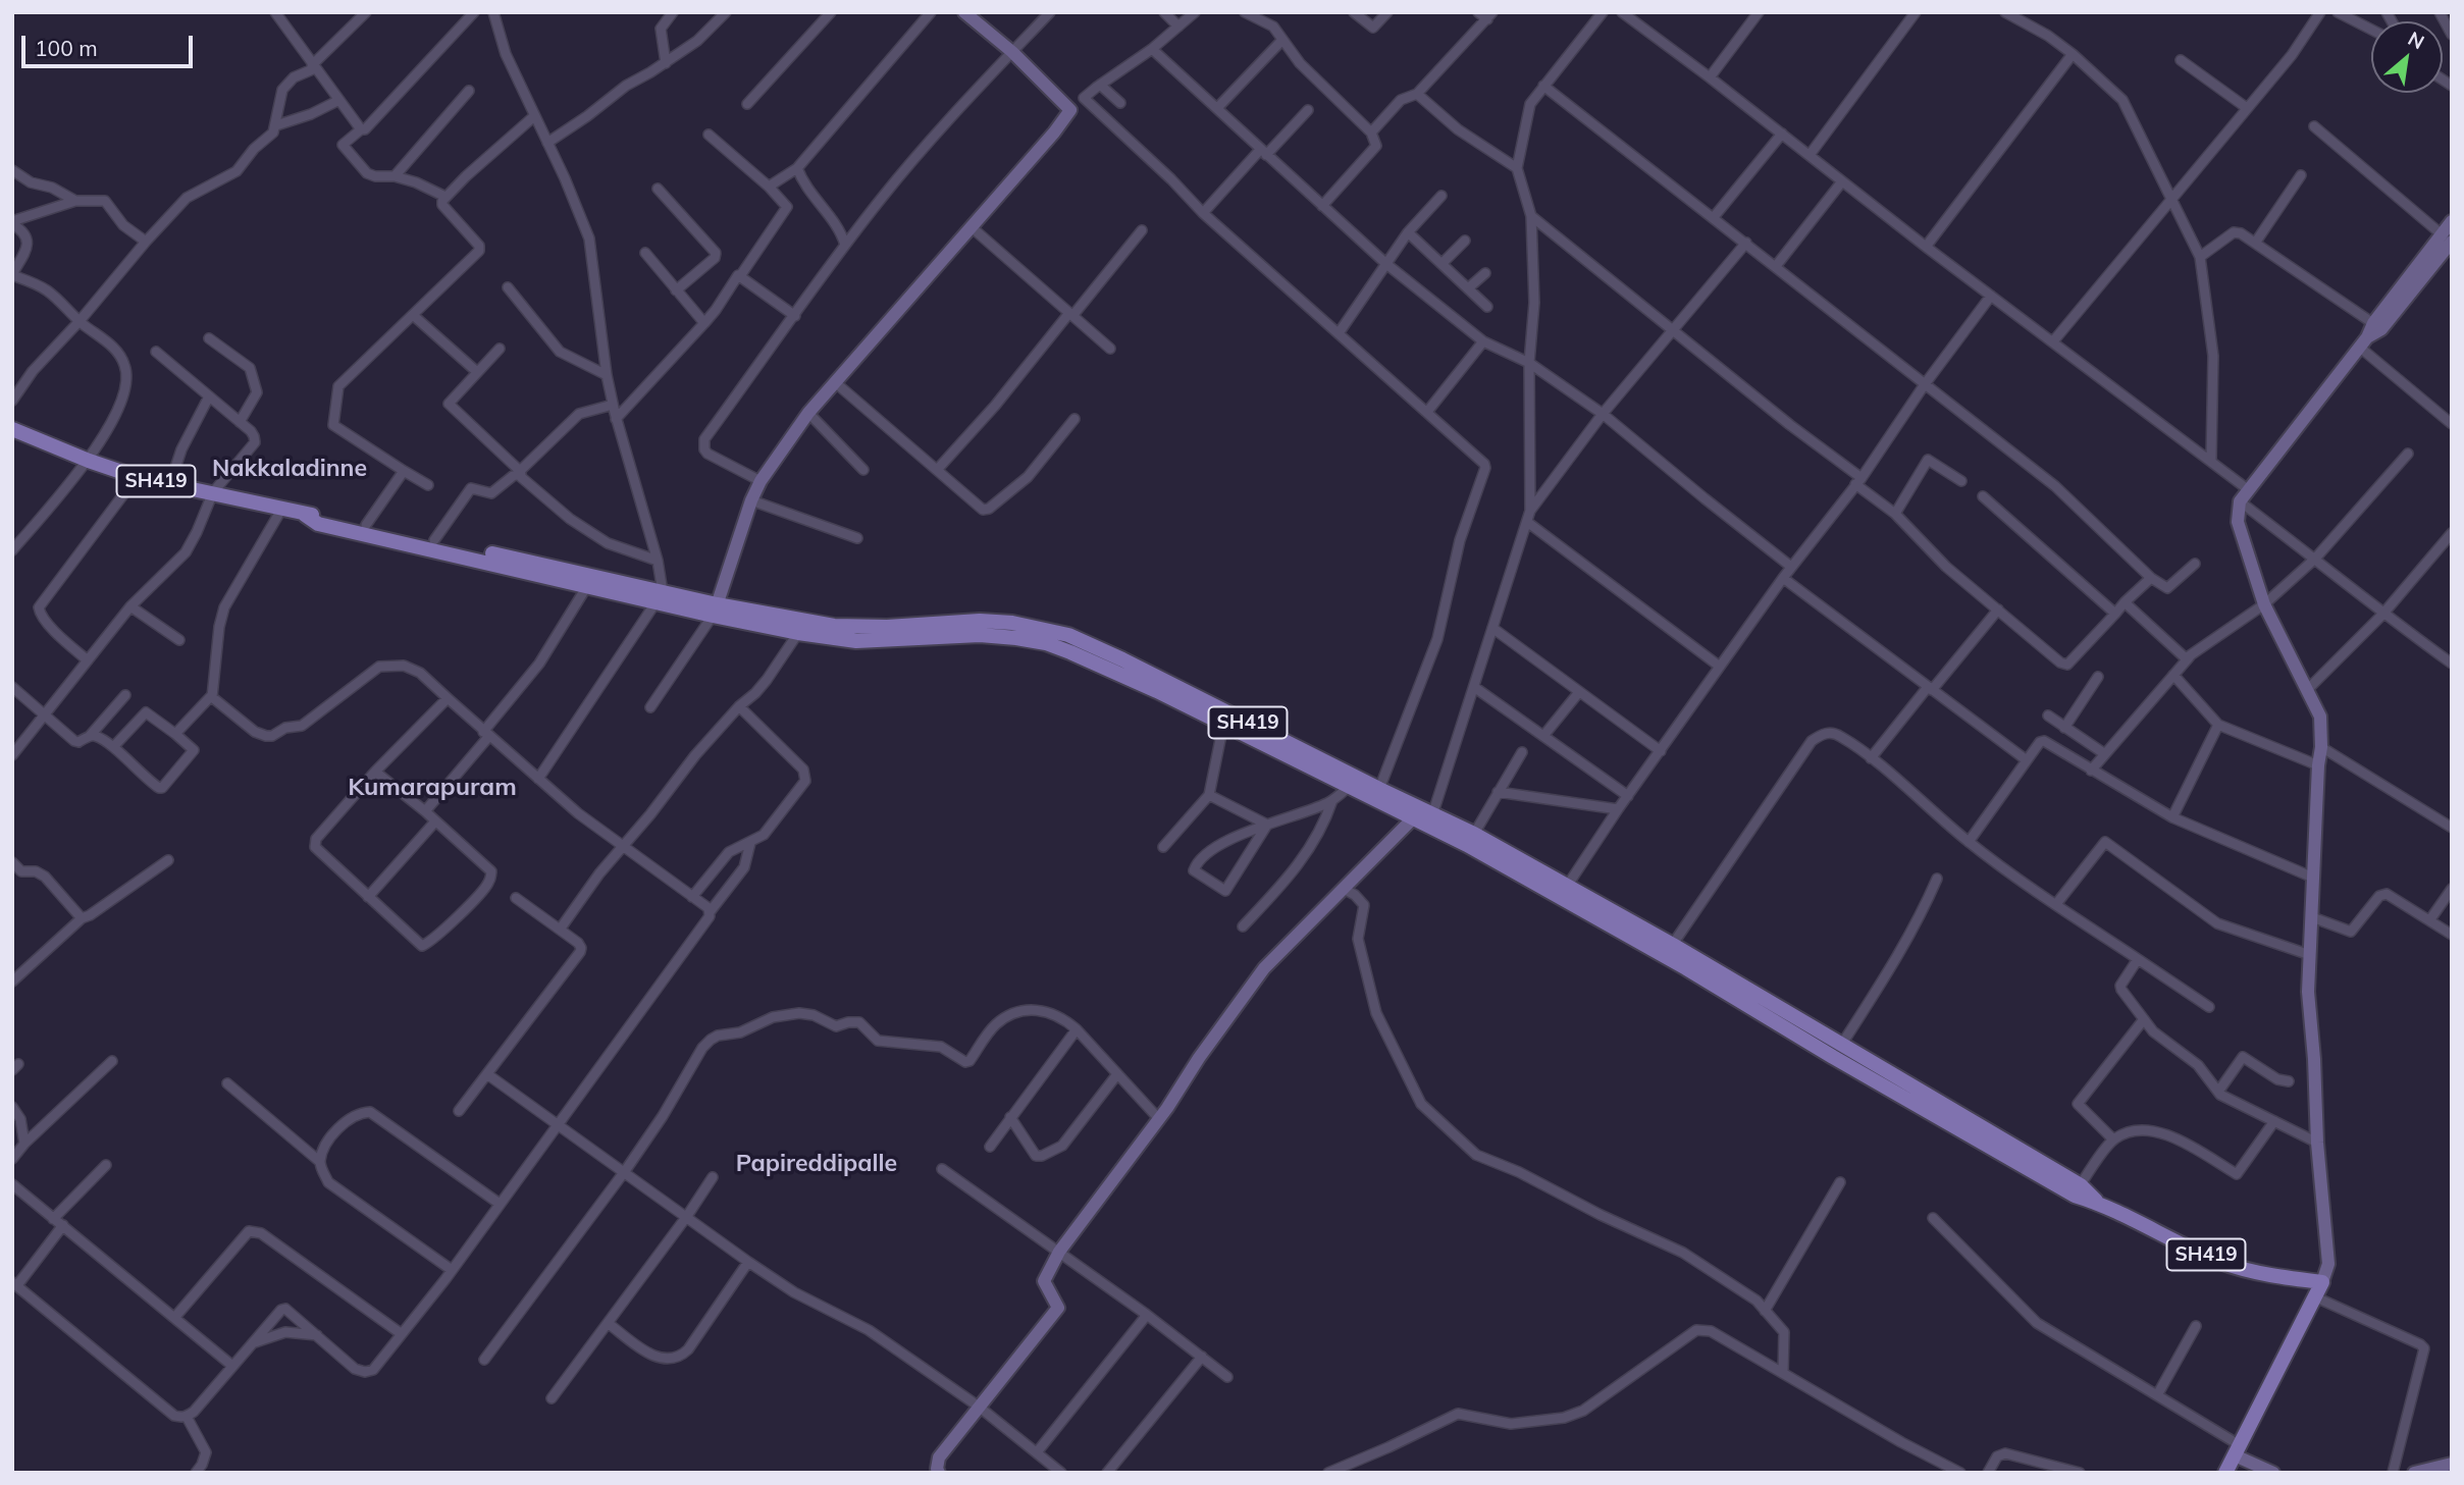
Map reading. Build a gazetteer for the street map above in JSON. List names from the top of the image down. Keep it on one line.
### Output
{"streets":{"main road":["SH419"]},"districts":["Nakkaladinne","Kumarapuram","Papireddipalle"],"scale_bar":"100 m","north":"top right"}
